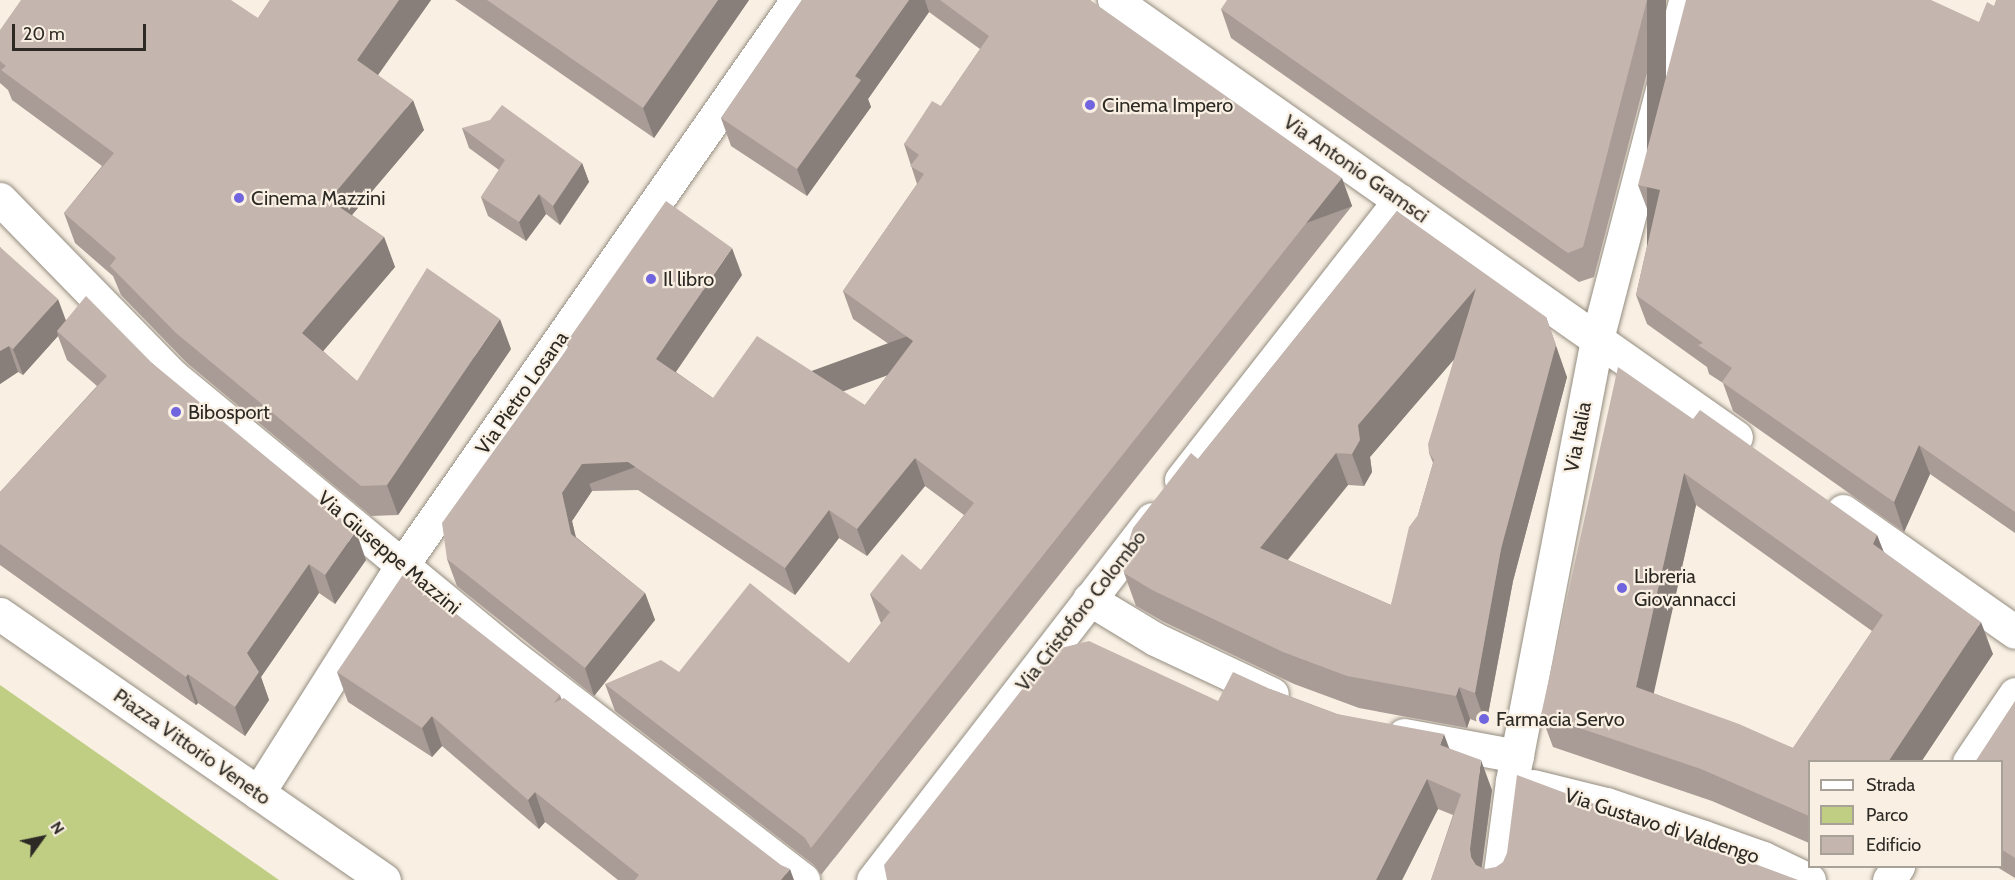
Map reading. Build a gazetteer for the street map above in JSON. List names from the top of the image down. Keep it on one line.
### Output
{"streets":{"street":["Via Antonio Gramsci","Via Pietro Losana","Via Italia","Via Giuseppe Mazzini","Via Cristoforo Colombo","Piazza Vittorio Veneto","Via Gustavo di Valdengo"]},"crossings":[["Via Antonio Gramsci","Via Italia"],["Via Antonio Gramsci","Via Cristoforo Colombo"],["Via Pietro Losana","Via Giuseppe Mazzini"],["Via Pietro Losana","Piazza Vittorio Veneto"],["Via Italia","Via Gustavo di Valdengo"]],"places":["Cinema Impero","Cinema Mazzini","Il libro","Bibosport","Libreria Giovannacci","Farmacia Servo"],"legend":["Strada","Parco","Edificio"],"scale_bar":"20 m","north":"top right"}
